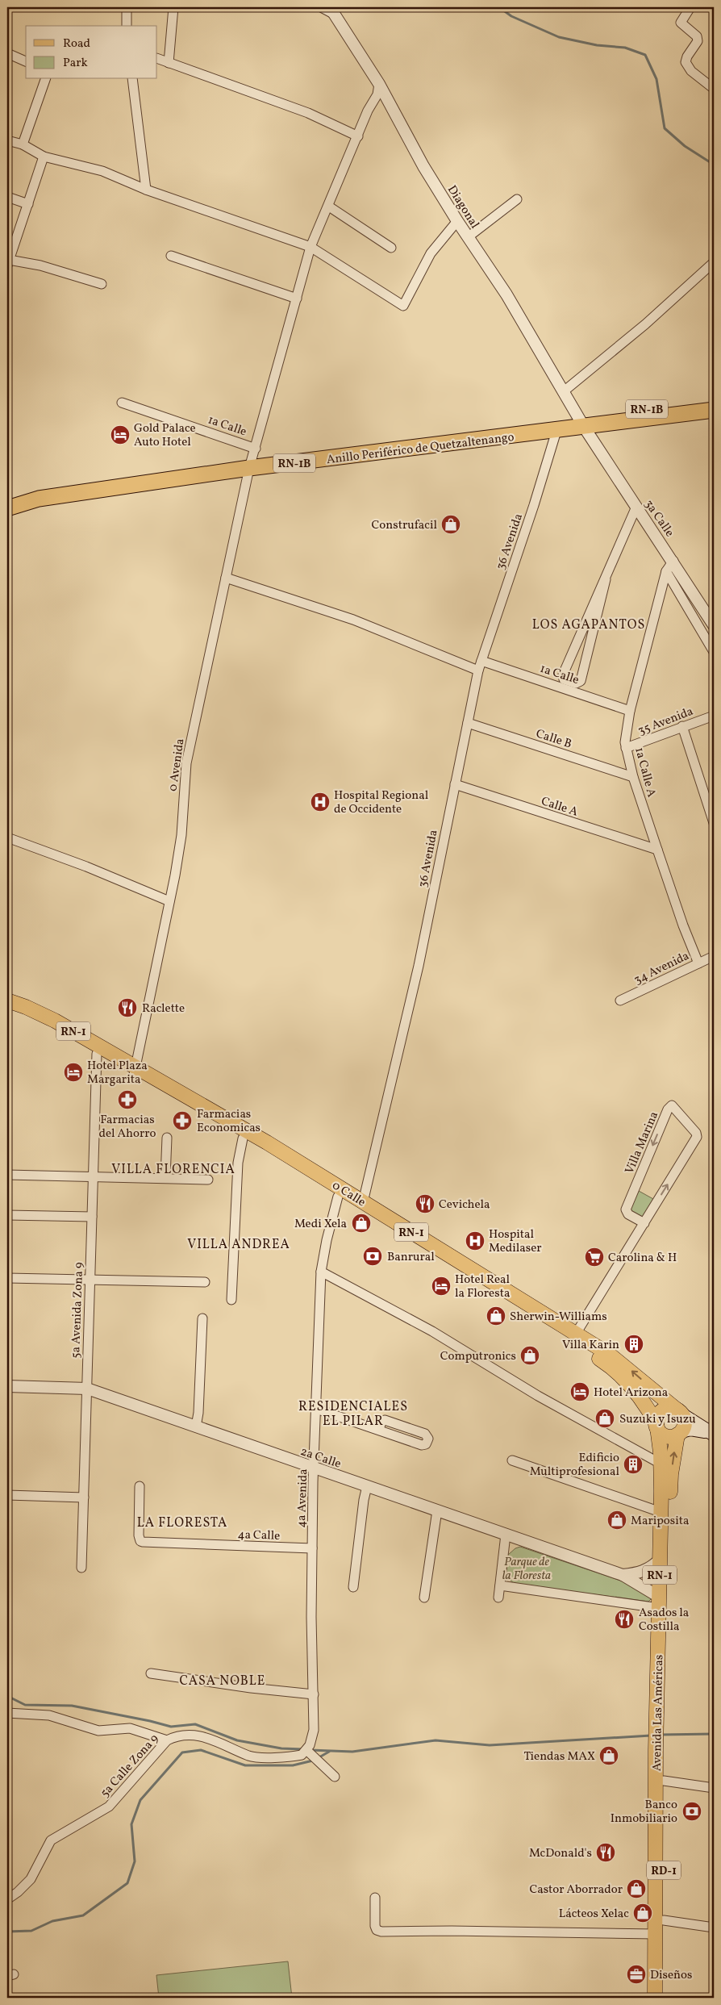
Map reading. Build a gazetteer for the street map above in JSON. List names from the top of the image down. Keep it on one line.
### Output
{"streets":{"highway":["RN-1B","Anillo Periférico de Quetzaltenango"],"main road":["RN-1","0 Calle","Avenida Las Américas","RD-1"],"street":["Diagonal","1a Calle","3a Calle","36 Avenida","35 Avenida","Calle B","0 Avenida","1a Calle A","Calle A","34 Avenida","Villa Marina","5a Avenida Zona 9","2a Calle","4a Avenida","4a Calle","5a Calle Zona 9"]},"crossings":[["Diagonal","Anillo Periférico de Quetzaltenango"],["Diagonal","3a Calle"],["Diagonal","0 Avenida"],["1a Calle","Anillo Periférico de Quetzaltenango"],["1a Calle","36 Avenida"],["1a Calle","0 Avenida"],["1a Calle","1a Calle A"],["Anillo Periférico de Quetzaltenango","3a Calle"],["Anillo Periférico de Quetzaltenango","36 Avenida"],["Anillo Periférico de Quetzaltenango","0 Avenida"],["3a Calle","1a Calle A"],["36 Avenida","Calle B"],["36 Avenida","Calle A"],["36 Avenida","0 Calle"],["35 Avenida","1a Calle A"],["Calle B","1a Calle A"],["0 Avenida","0 Calle"],["1a Calle A","Calle A"],["1a Calle A","34 Avenida"],["RN-1","0 Calle"],["RN-1","Avenida Las Américas"],["Villa Marina","0 Calle"],["0 Calle","5a Avenida Zona 9"],["0 Calle","4a Avenida"],["0 Calle","Avenida Las Américas"],["5a Avenida Zona 9","2a Calle"],["2a Calle","4a Avenida"],["2a Calle","Avenida Las Américas"],["4a Avenida","4a Calle"],["4a Avenida","5a Calle Zona 9"]],"districts":["LOS AGAPANTOS","VILLA FLORENCIA","VILLA ANDREA","RESIDENCIALES EL PILAR","LA FLORESTA","CASA NOBLE"],"parks":["Parque de la Floresta"],"places":{"hotel":["Gold Palace Auto Hotel","Hotel Plaza Margarita","Hotel Real la Floresta","Hotel Arizona"],"shop":["Construfacil","Medi Xela","Sherwin-Williams","Computronics","Suzuki y Isuzu","Mariposita","Tiendas MAX","Castor Aborrador","Lácteos Xelac"],"hospital":["Hospital Regional de Occidente","Hospital Medilaser"],"restaurant":["Raclette","Cevichela","Asados la Costilla","McDonald's"],"pharmacy":["Farmacias del Ahorro","Farmacias Economicas"],"bank":["Banrural","Banco Inmobiliario"],"supermarket":["Carolina & H"],"building":["Villa Karin","Edificio Multiprofesional"],"office":["Diseños"]},"legend":["Road","Park"]}
